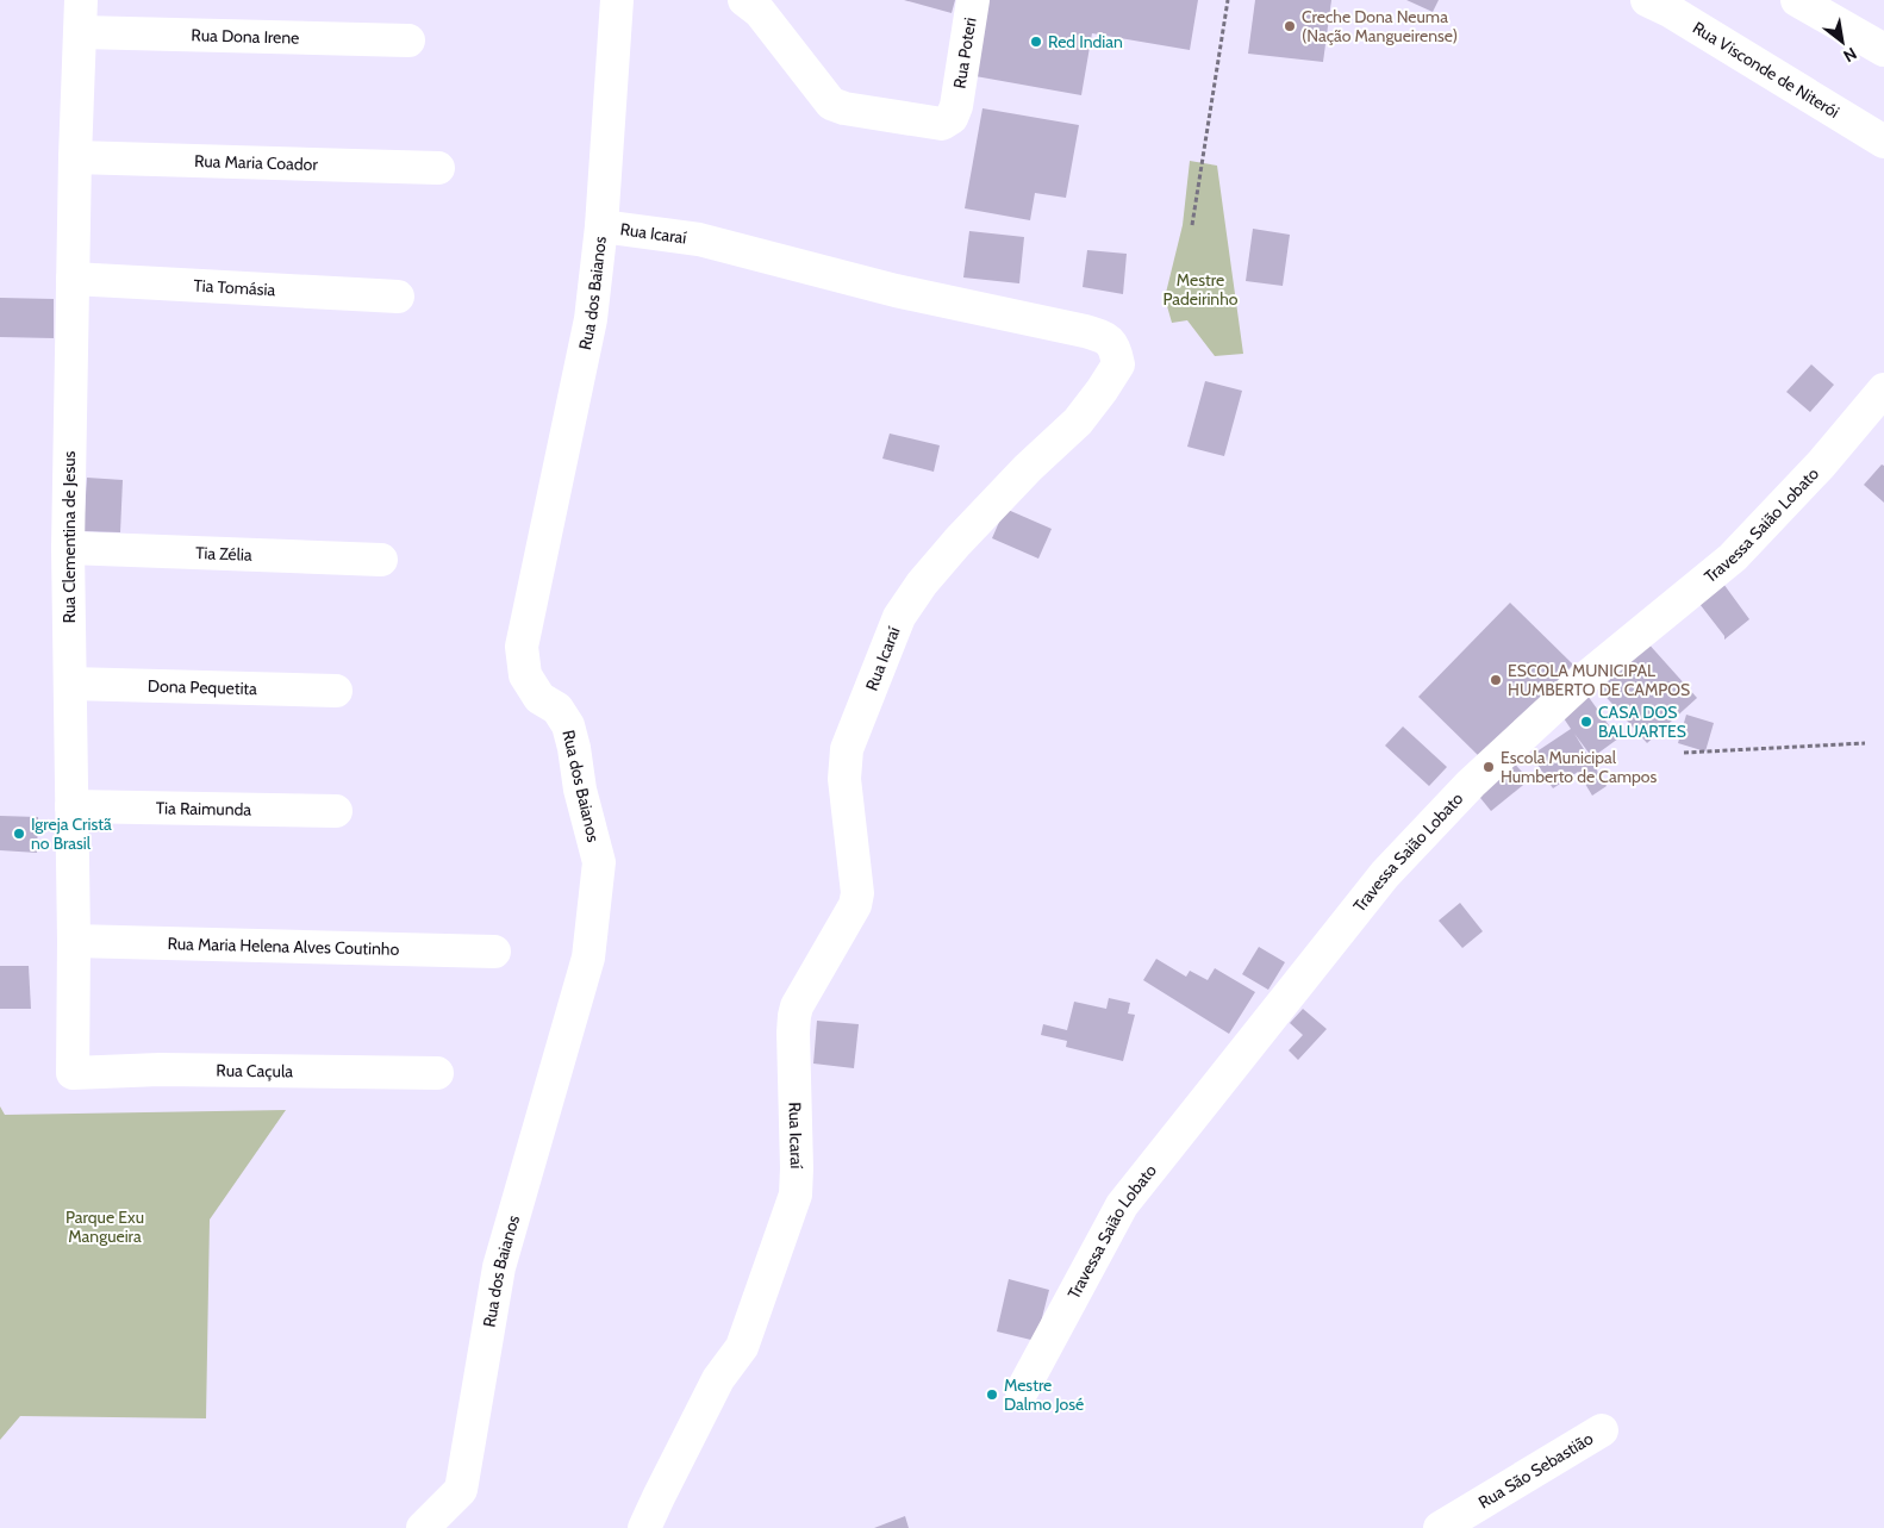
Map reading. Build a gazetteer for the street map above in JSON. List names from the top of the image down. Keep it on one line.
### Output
{"streets":{"street":["Rua Dona Irene","Rua Poteri","Rua Visconde de Niterói","Rua Maria Coador","Rua Icaraí","Tia Tomásia","Rua dos Baianos","Travessa Saião Lobato","Rua Clementina de Jesus","Tia Zélia","Dona Pequetita","Tia Raimunda","Rua Maria Helena Alves Coutinho","Rua Caçula","Rua São Sebastião"]},"crossings":[["Rua Dona Irene","Rua Clementina de Jesus"],["Rua Maria Coador","Rua Clementina de Jesus"],["Rua Icaraí","Rua dos Baianos"],["Tia Tomásia","Rua Clementina de Jesus"],["Rua Clementina de Jesus","Tia Zélia"],["Rua Clementina de Jesus","Dona Pequetita"],["Rua Clementina de Jesus","Tia Raimunda"],["Rua Clementina de Jesus","Rua Maria Helena Alves Coutinho"],["Rua Clementina de Jesus","Rua Caçula"]],"parks":["Mestre Padeirinho","Parque Exu Mangueira"],"places":["Creche Dona Neuma (Nação Mangueirense)","Red Indian","ESCOLA MUNICIPAL HUMBERTO DE CAMPOS","CASA DOS BALUARTES","Escola Municipal Humberto de Campos","Igreja Cristã no Brasil","Mestre Dalmo José"],"north":"bottom right"}
